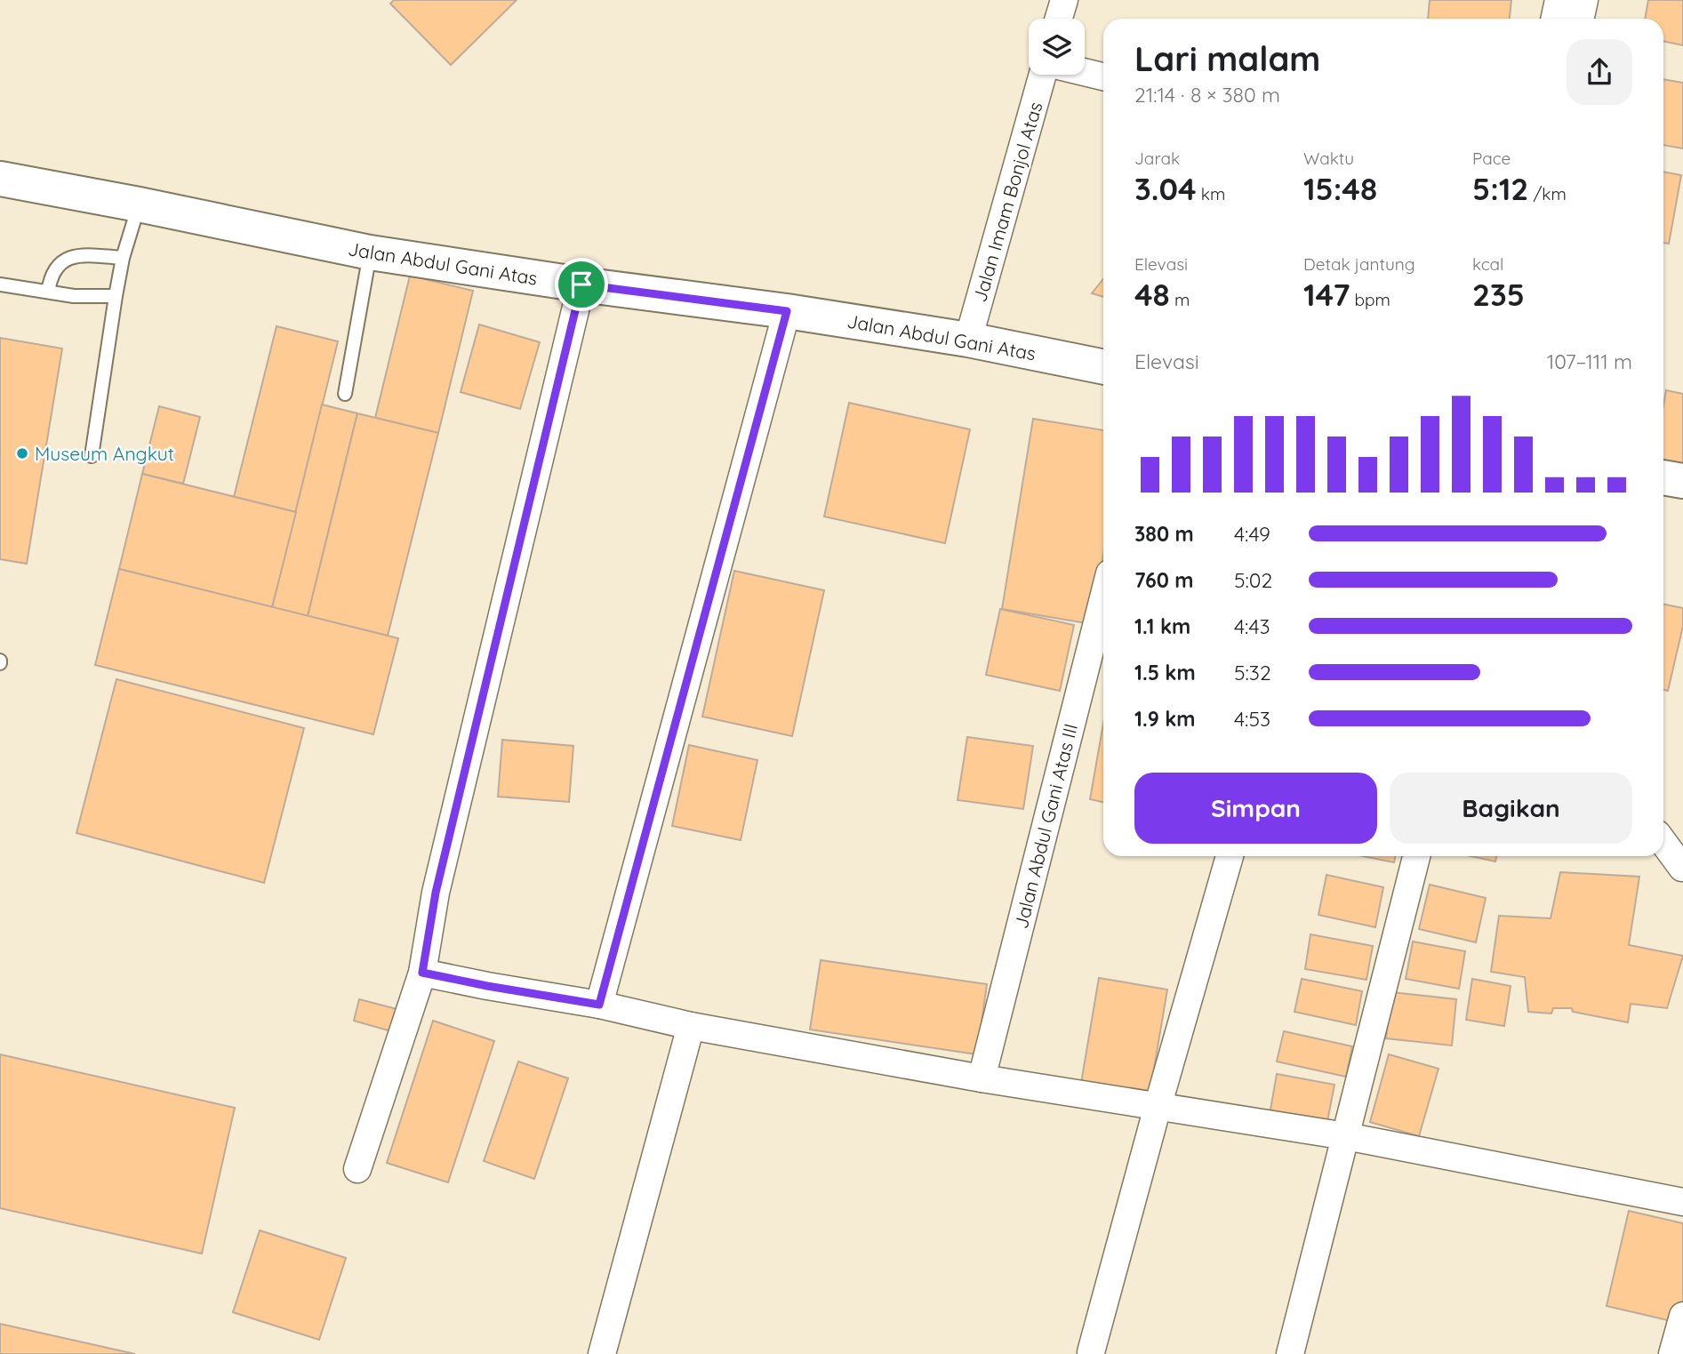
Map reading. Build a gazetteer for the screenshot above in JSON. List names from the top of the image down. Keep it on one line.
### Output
{"streets":{"street":["Jalan Imam Bonjol Atas","Jalan Abdul Gani Atas","Jalan Abdul Gani Atas III"]},"crossings":[["Jalan Imam Bonjol Atas","Jalan Abdul Gani Atas"]],"places":["Museum Angkut"],"page":{"heading":["Lari malam","21:14 · 8 × 380 m"],"stats":[["Jarak","3.04 km"],["Waktu","15:48"],["Pace","5:12 /km"],["Elevasi","48 m"],["Detak jantung","147 bpm"],["kcal","235"]],"chart":["Elevasi","107–111 m"],"list":[{"name":"380 m","note":"4:49"},{"name":"760 m","note":"5:02"},{"name":"1.1 km","note":"4:43"},{"name":"1.5 km","note":"5:32"},{"name":"1.9 km","note":"4:53"}],"buttons":["Simpan","Bagikan"]}}
